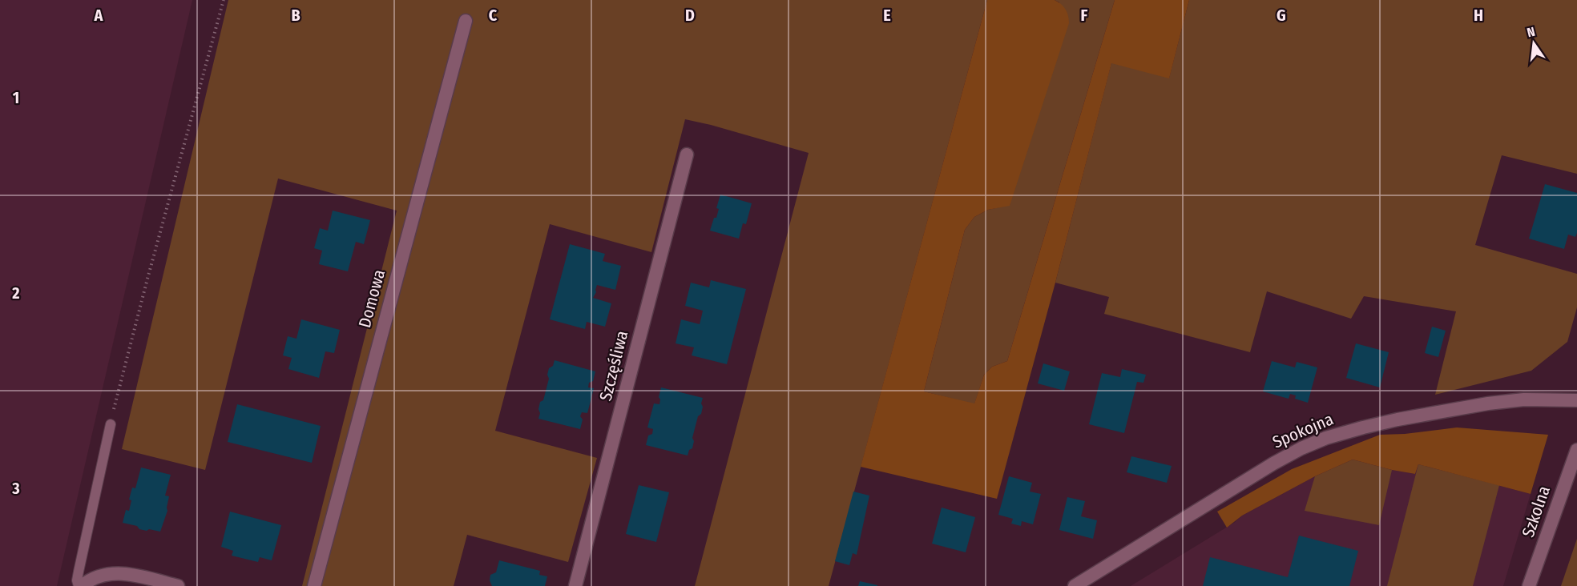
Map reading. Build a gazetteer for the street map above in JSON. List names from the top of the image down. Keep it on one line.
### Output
{"streets":{"street":["Domowa","Szczęśliwa","Spokojna","Szkolna"]},"north":"top","grid":{"columns":["A","B","C","D","E","F","G","H"],"rows":["1","2","3"]}}
